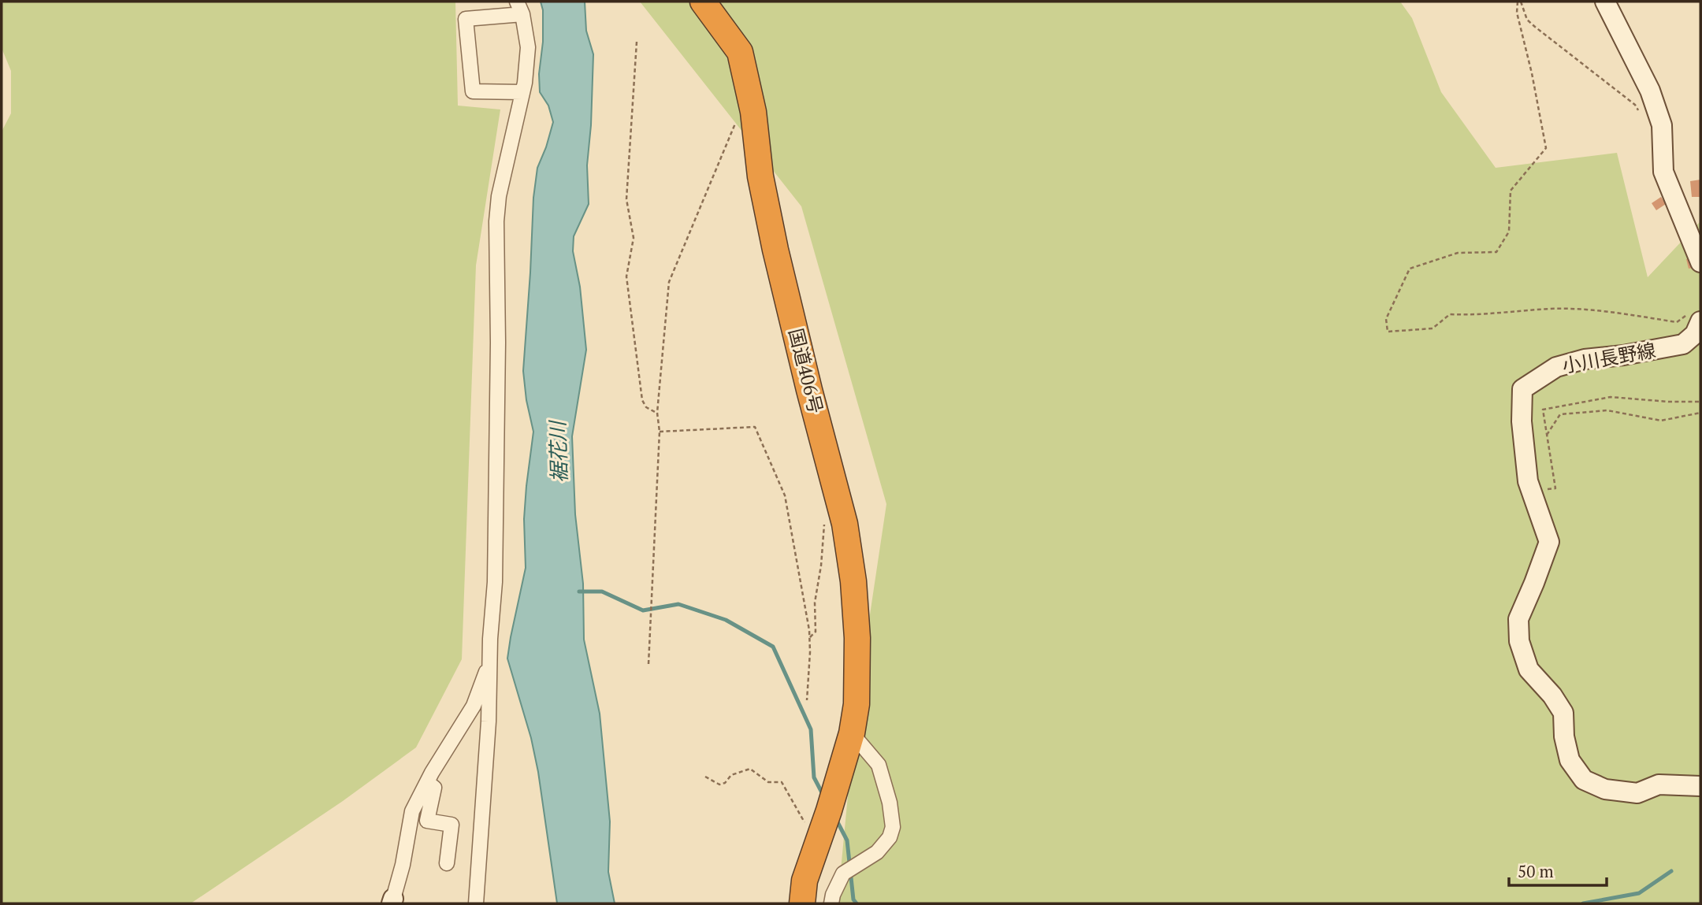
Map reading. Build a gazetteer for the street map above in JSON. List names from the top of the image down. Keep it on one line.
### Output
{"streets":{"highway":["国道406号"],"main road":["小川長野線"]},"water":["裾花川"],"scale_bar":"50 m"}
